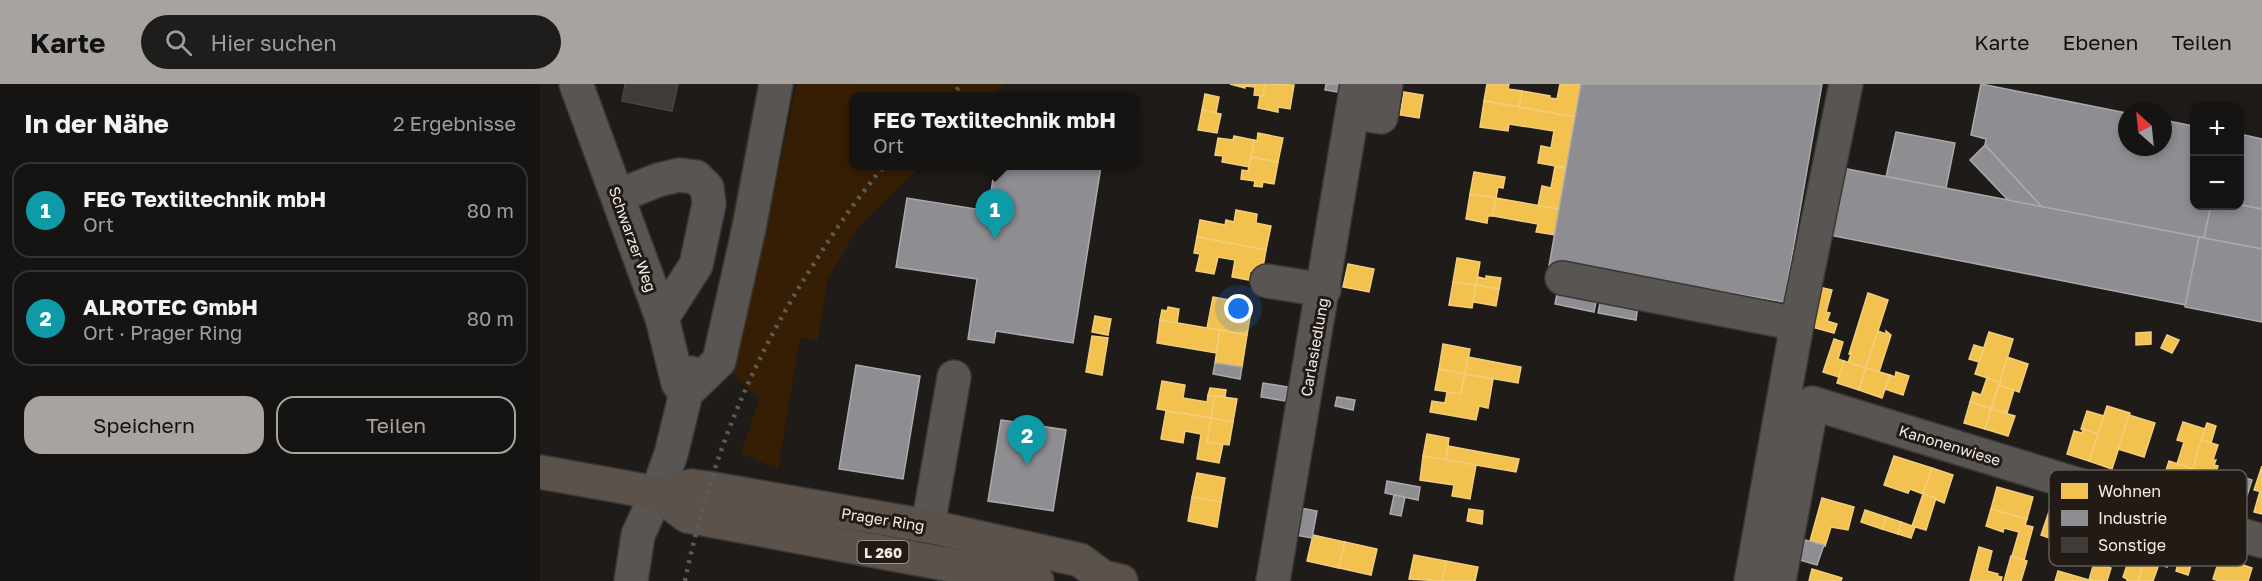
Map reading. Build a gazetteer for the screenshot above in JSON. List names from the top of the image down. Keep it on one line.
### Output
{"streets":{"main road":["Prager Ring","L 260"],"street":["Schwarzer Weg","Carlasiedlung","Kanonenwiese"]},"legend":["Wohnen","Industrie","Sonstige"],"north":"top left","page":{"header":"Karte","search":"Hier suchen","nav":["Karte","Ebenen","Teilen"],"heading":["In der Nähe","2 Ergebnisse"],"popup":["FEG Textiltechnik mbH","Ort"],"map_buttons":["+","−"],"list":[{"mark":"1","name":"FEG Textiltechnik mbH","note":"Ort","value":"80 m"},{"mark":"2","name":"ALROTEC GmbH","note":"Ort · Prager Ring","value":"80 m"}],"pins":["1","2"],"buttons":["Speichern","Teilen"]}}
